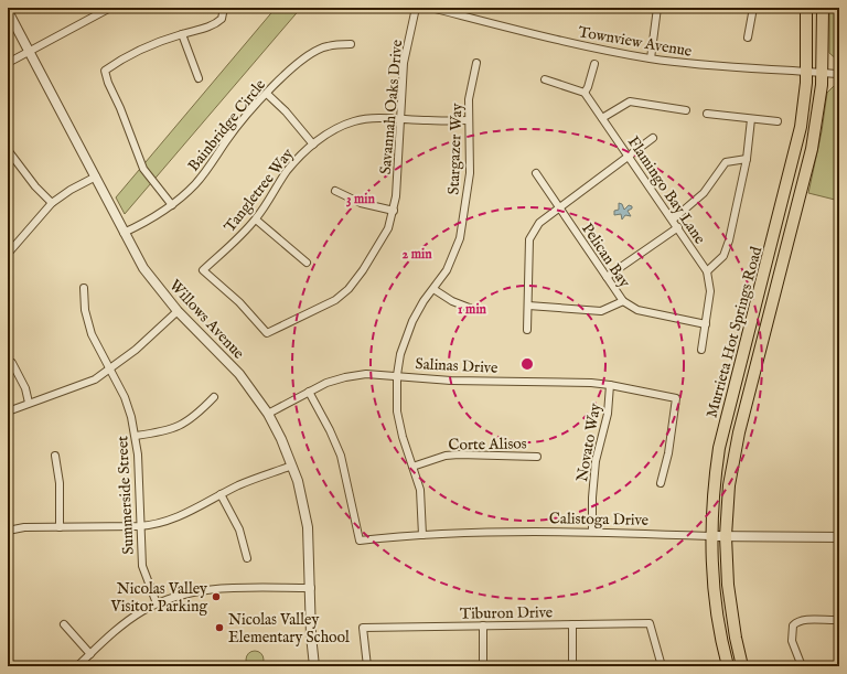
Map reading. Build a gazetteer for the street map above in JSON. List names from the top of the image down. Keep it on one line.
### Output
{"streets":{"main road":["Murrieta Hot Springs Road"],"street":["Townview Avenue","Savannah Oaks Drive","Bainbridge Circle","Stargazer Way","Tangletree Way","Flamingo Bay Lane","Pelican Bay","Willows Avenue","Salinas Drive","Novato Way","Corte Alisos","Summerside Street","Calistoga Drive","Tiburon Drive"]},"crossings":[["Townview Avenue","Murrieta Hot Springs Road"],["Savannah Oaks Drive","Tangletree Way"],["Bainbridge Circle","Willows Avenue"],["Stargazer Way","Tangletree Way"],["Stargazer Way","Salinas Drive"],["Stargazer Way","Corte Alisos"],["Stargazer Way","Calistoga Drive"],["Flamingo Bay Lane","Pelican Bay"],["Willows Avenue","Salinas Drive"],["Murrieta Hot Springs Road","Calistoga Drive"],["Salinas Drive","Novato Way"],["Salinas Drive","Calistoga Drive"],["Novato Way","Calistoga Drive"]],"places":["Nicolas Valley Visitor Parking","Nicolas Valley Elementary School"],"rings":["3 min","2 min","1 min"]}
